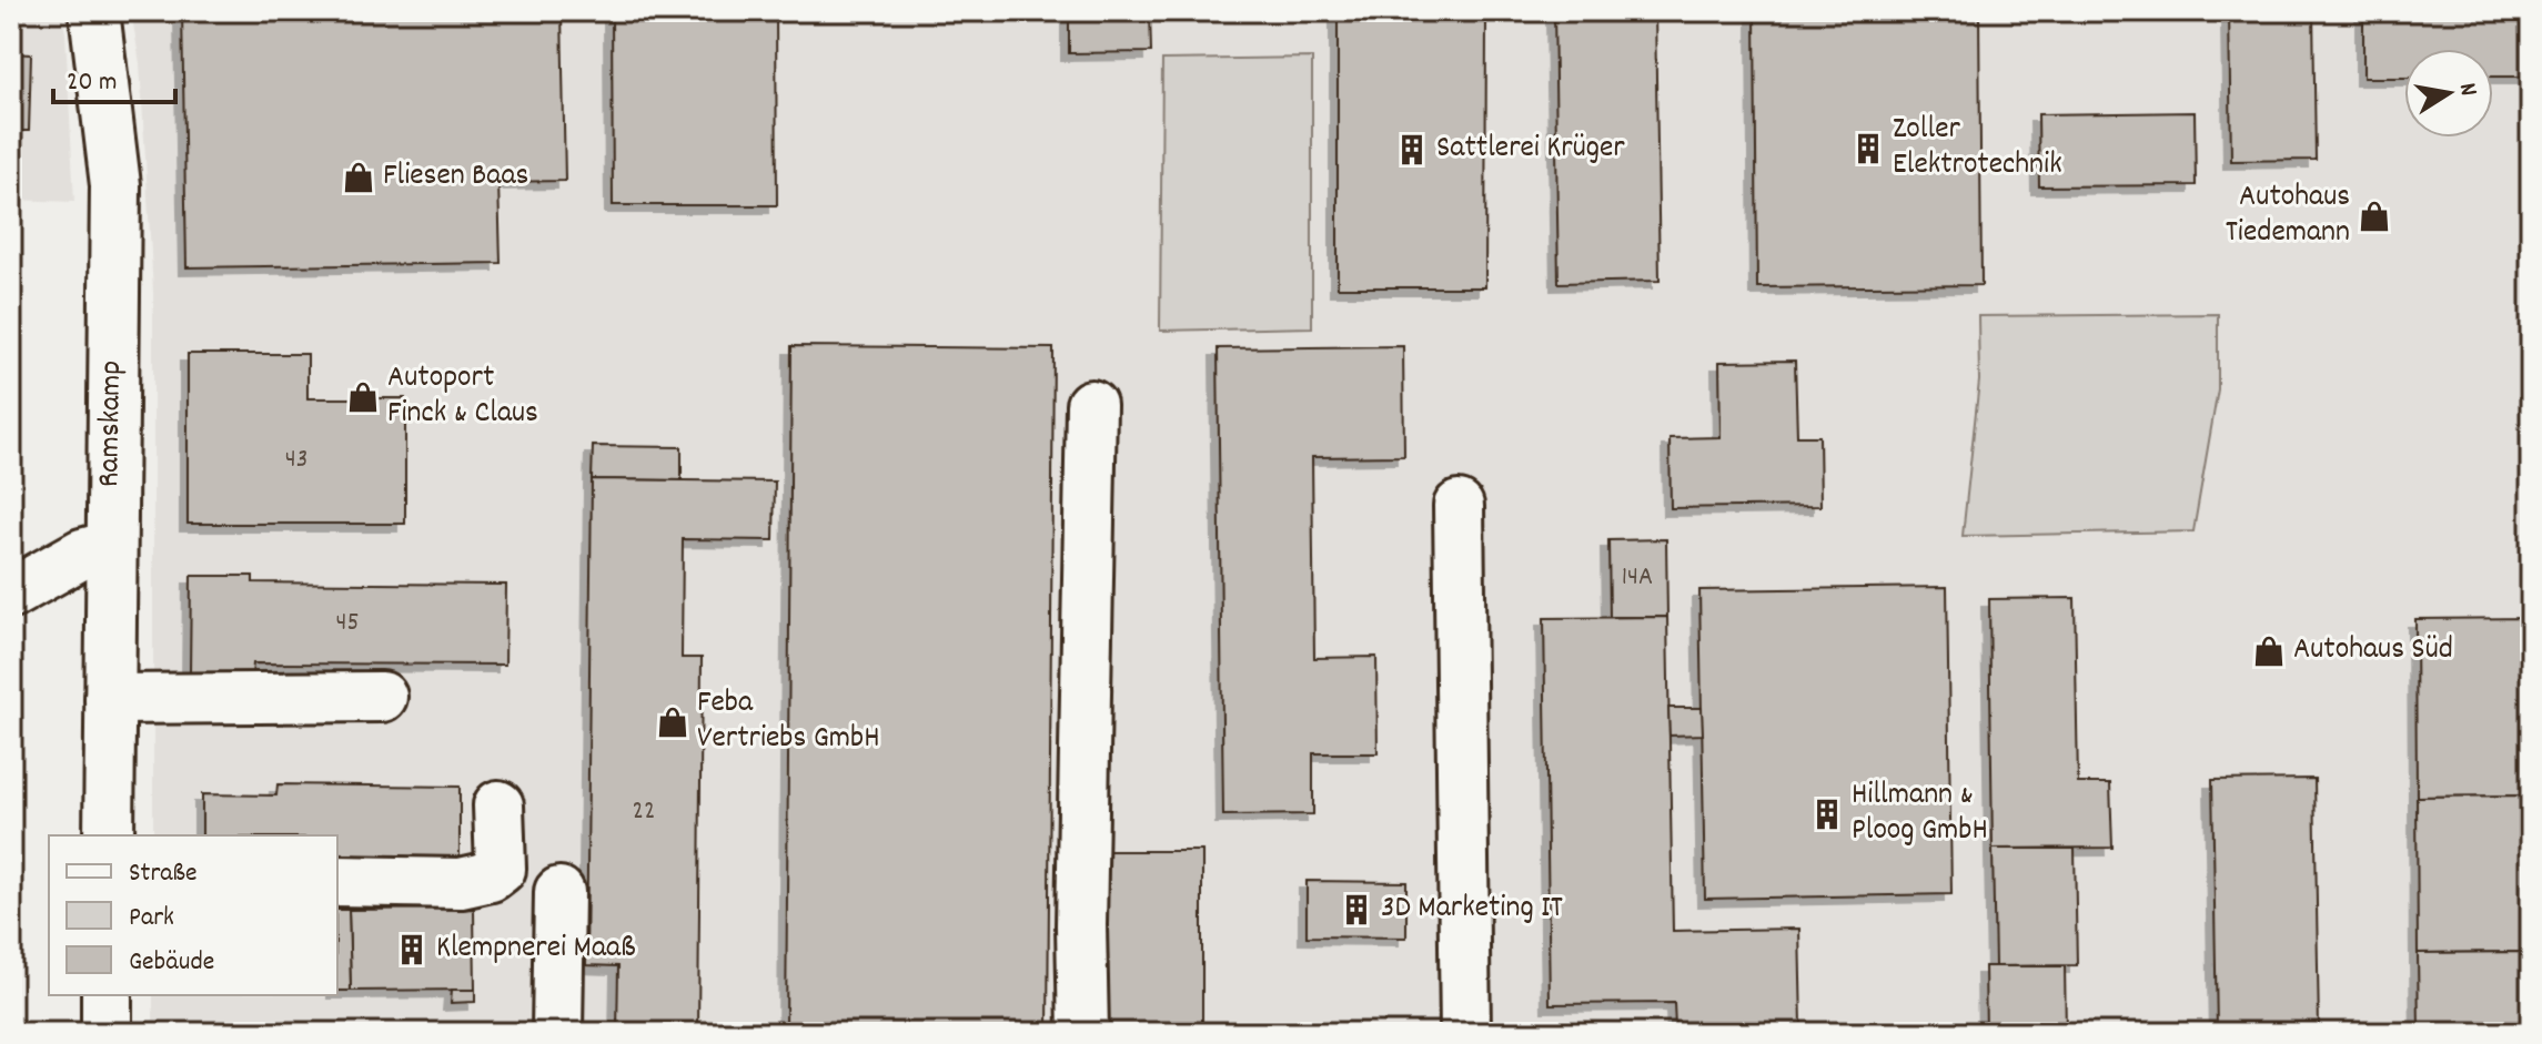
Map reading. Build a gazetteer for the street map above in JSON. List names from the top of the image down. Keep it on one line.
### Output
{"streets":{"street":["Ramskamp"]},"places":{"building":["Zoller Elektrotechnik","Sattlerei Krüger","Hillmann & Ploog GmbH","3D Marketing IT","Klempnerei Maaß"],"shop":["Fliesen Baas","Autohaus Tiedemann","Autoport Finck & Claus","Autohaus Süd","Feba Vertriebs GmbH"]},"house_numbers":["43","14A","45","22"],"legend":["Straße","Park","Gebäude"],"scale_bar":"20 m","north":"right"}
